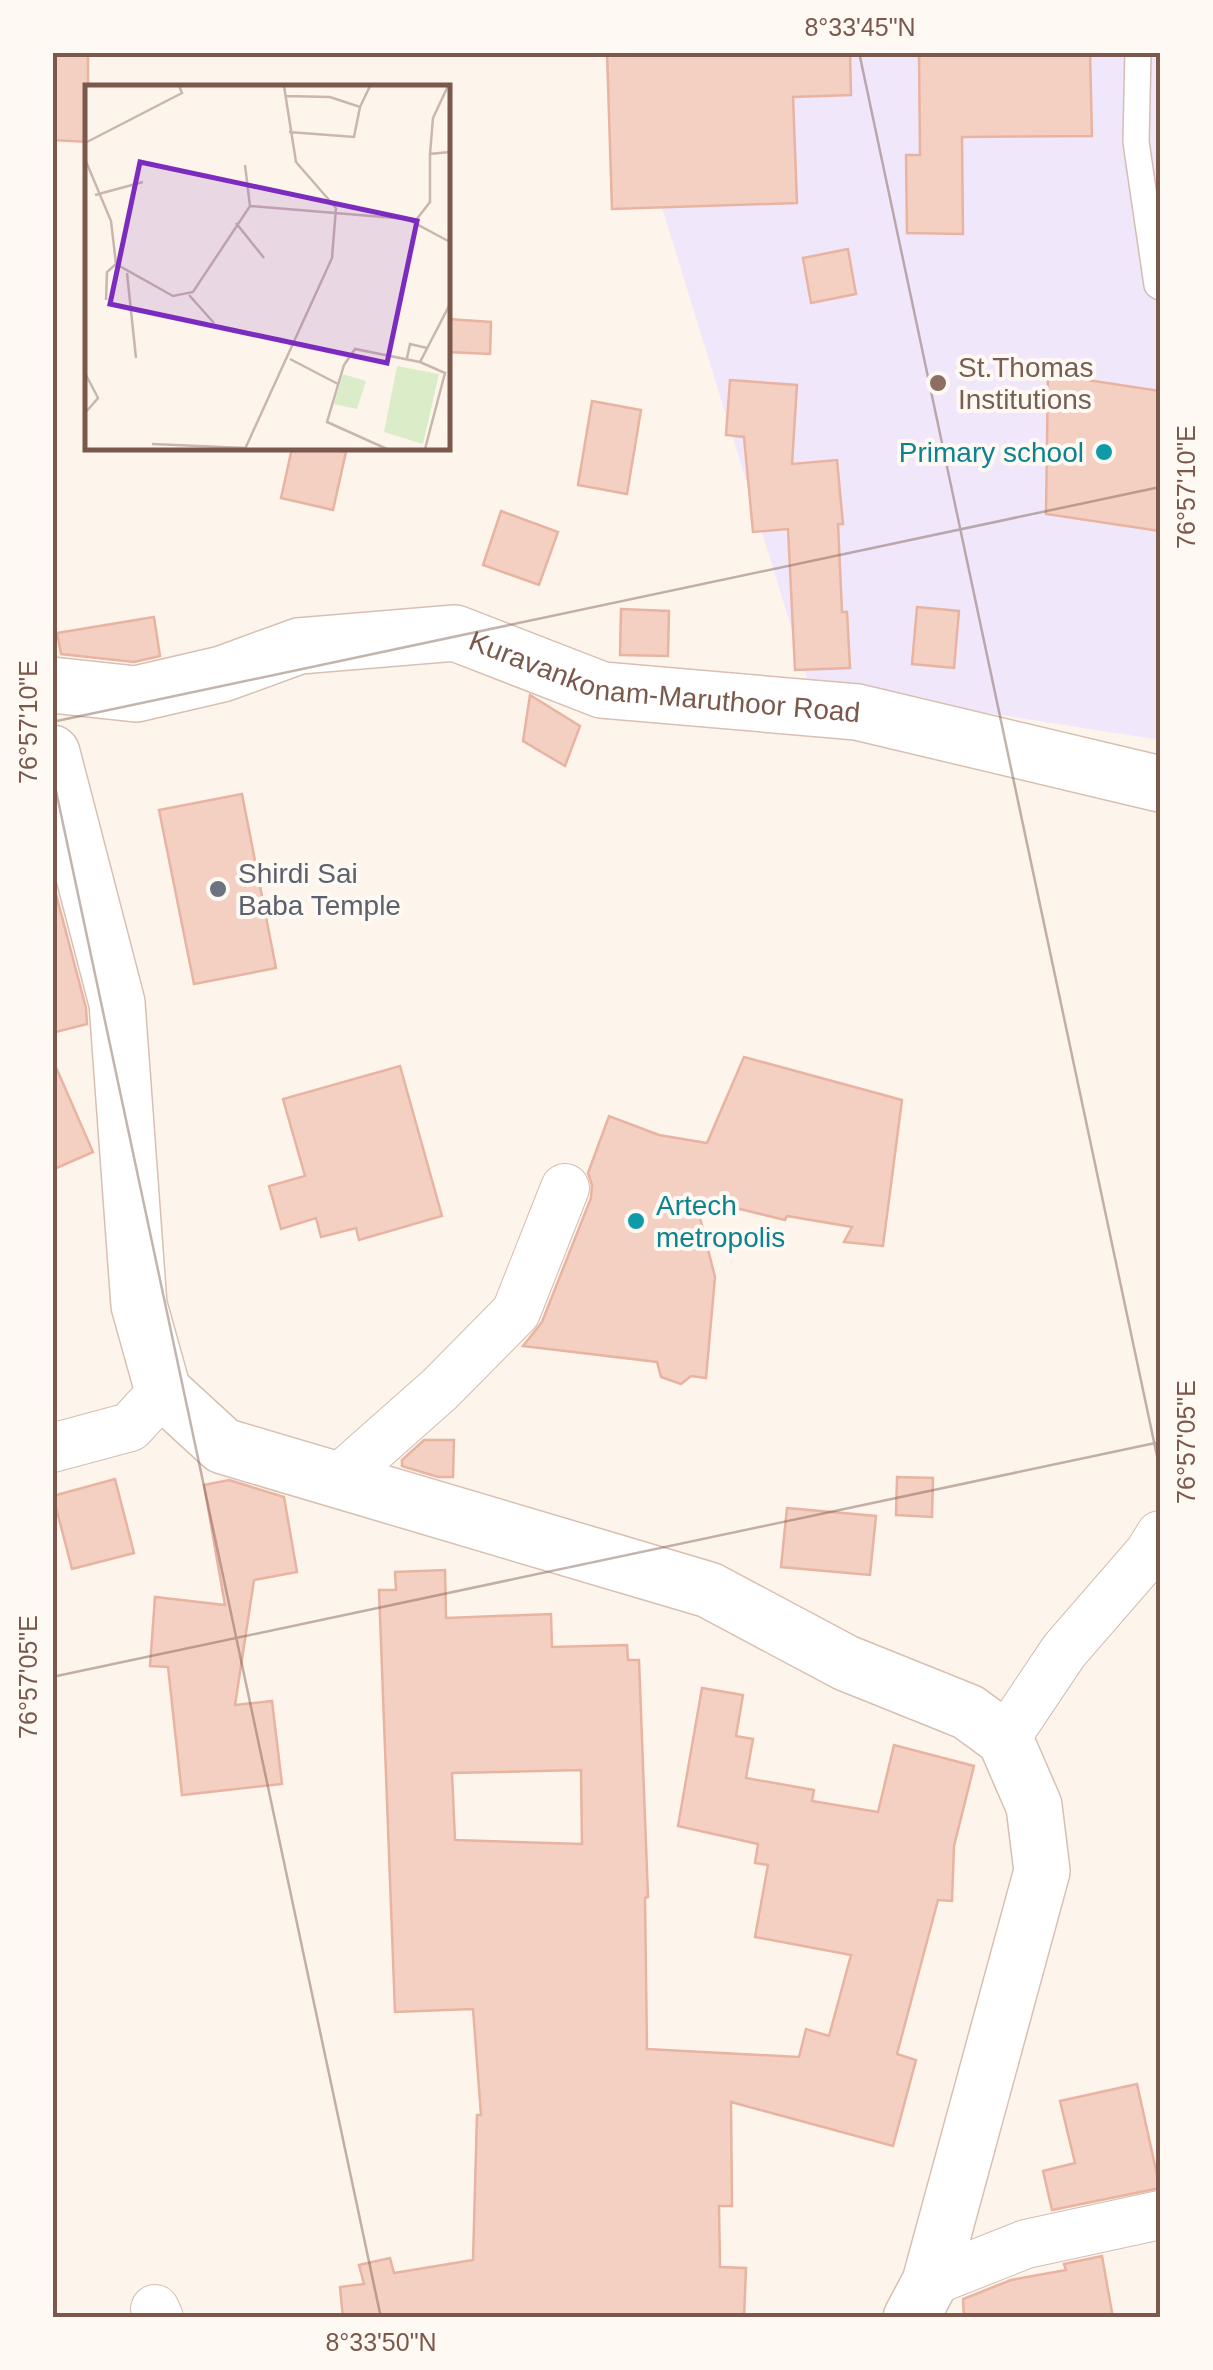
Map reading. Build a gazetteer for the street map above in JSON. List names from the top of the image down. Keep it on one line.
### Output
{"streets":{"main road":["Kuravankonam-Maruthoor Road"]},"places":["St.Thomas Institutions","Primary school","Shirdi Sai Baba Temple","Artech metropolis"],"coordinates":["8°33'45\"N","76°57'10\"E","76°57'05\"E","8°33'50\"N"]}
